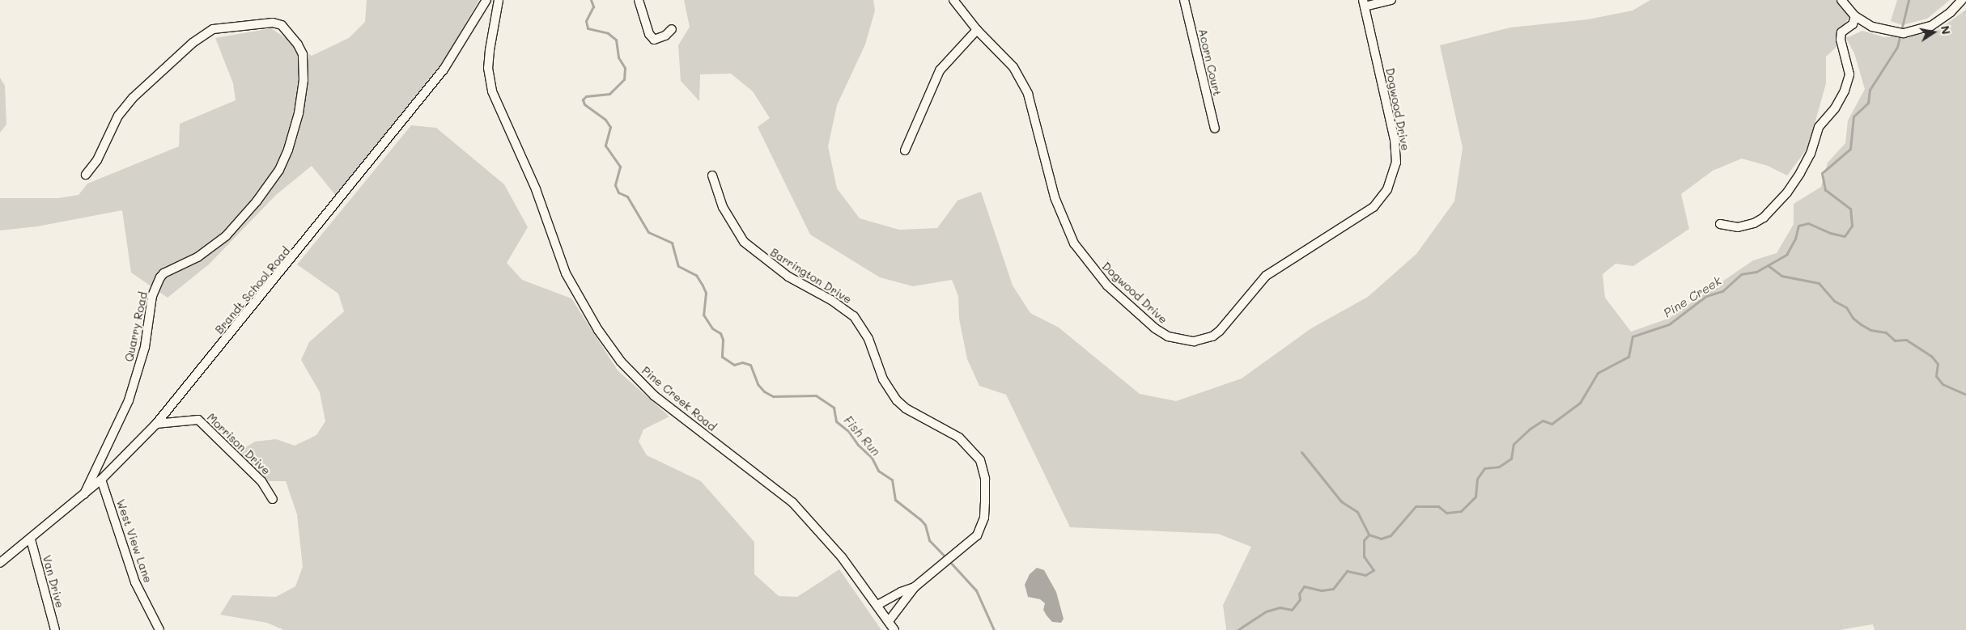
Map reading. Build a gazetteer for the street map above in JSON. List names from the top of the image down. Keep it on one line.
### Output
{"streets":{"street":["Acorn Court","Dogwood Drive","Barrington Drive","Brandt School Road","Quarry Road","Pine Creek Road","Morrison Drive","West View Lane","Van Drive"]},"crossings":[["Barrington Drive","Pine Creek Road"],["Brandt School Road","Quarry Road"],["Brandt School Road","Morrison Drive"],["Brandt School Road","West View Lane"],["Brandt School Road","Van Drive"]],"water":["Pine Creek","Fish Run"],"north":"right"}
